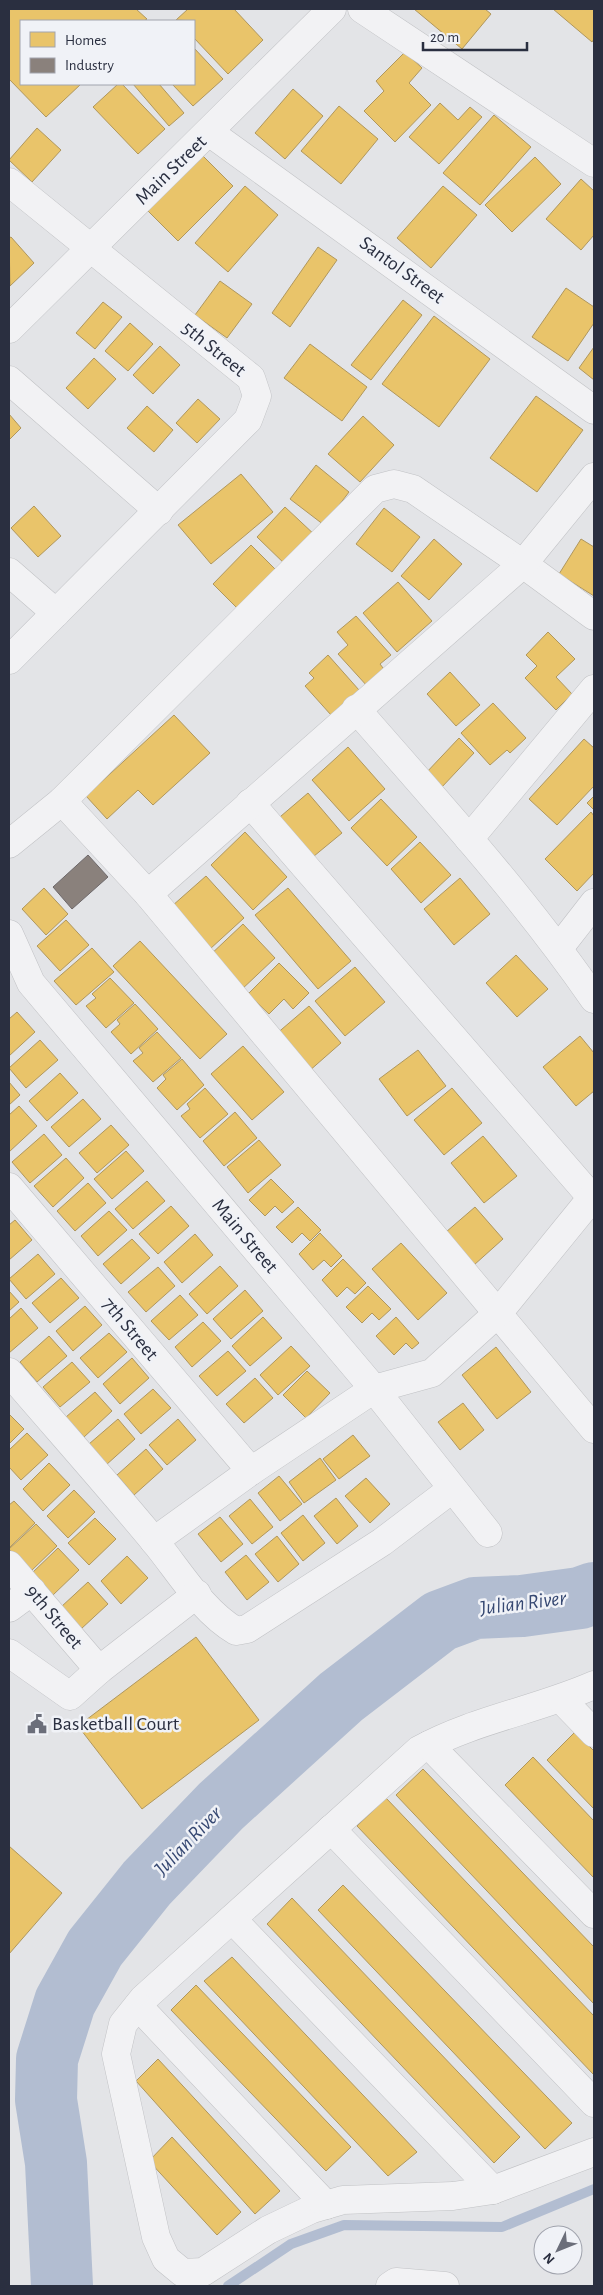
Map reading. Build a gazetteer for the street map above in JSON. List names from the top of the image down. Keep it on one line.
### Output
{"streets":{"street":["Main Street","Santol Street","5th Street","7th Street","9th Street"]},"crossings":[["Main Street","Santol Street"],["Main Street","5th Street"]],"water":["Julian River"],"places":{"public building":["Basketball Court"]},"legend":["Homes","Industry"],"scale_bar":"20 m","north":"bottom left"}
